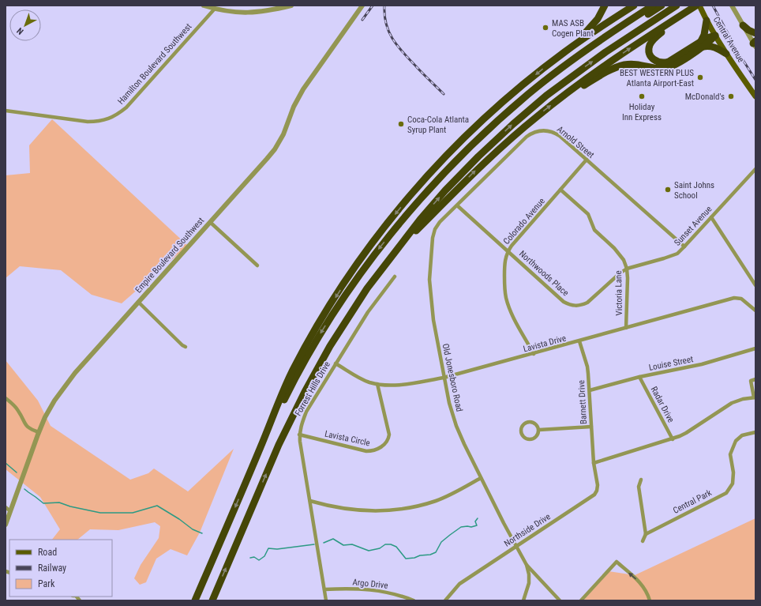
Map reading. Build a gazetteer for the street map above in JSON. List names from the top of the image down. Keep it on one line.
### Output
{"streets":{"main road":["Central Avenue"],"street":["Hamilton Boulevard Southwest","Arnold Street","Colorado Avenue","Sunset Avenue","Empire Boulevard Southwest","Northwoods Place","Victoria Lane","Lavista Drive","Louise Street","Old Jonesboro Road","Forrest Hills Drive","Barnett Drive","Radar Drive","Lavista Circle","Central Park","Northside Drive","Argo Drive"]},"crossings":[["Arnold Street","Colorado Avenue"],["Arnold Street","Sunset Avenue"],["Arnold Street","Northwoods Place"],["Arnold Street","Old Jonesboro Road"],["Colorado Avenue","Northwoods Place"],["Colorado Avenue","Victoria Lane"],["Colorado Avenue","Lavista Drive"],["Sunset Avenue","Northwoods Place"],["Sunset Avenue","Victoria Lane"],["Northwoods Place","Victoria Lane"],["Northwoods Place","Old Jonesboro Road"],["Victoria Lane","Lavista Drive"],["Lavista Drive","Old Jonesboro Road"],["Lavista Drive","Forrest Hills Drive"],["Lavista Drive","Barnett Drive"],["Lavista Drive","Lavista Circle"],["Louise Street","Barnett Drive"],["Louise Street","Radar Drive"],["Old Jonesboro Road","Northside Drive"],["Forrest Hills Drive","Lavista Circle"],["Forrest Hills Drive","Argo Drive"],["Barnett Drive","Northside Drive"]],"places":["MAS ASB Cogen Plant","BEST WESTERN PLUS Atlanta Airport-East","Holiday Inn Express","McDonald's","Coca-Cola Atlanta Syrup Plant","Saint Johns School"],"legend":["Road","Railway","Park"],"north":"bottom left"}
